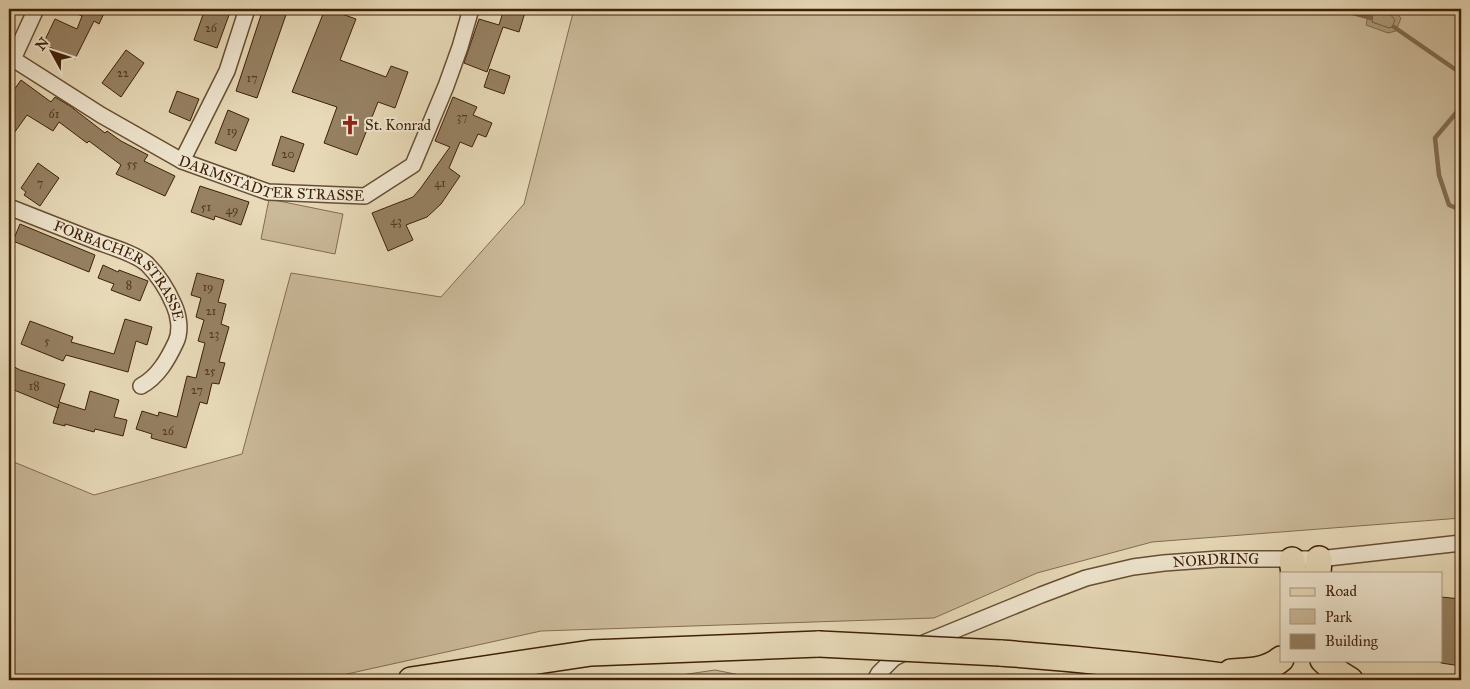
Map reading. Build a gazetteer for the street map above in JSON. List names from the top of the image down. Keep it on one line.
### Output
{"streets":{"street":["DARMSTÄDTER STRASSE","FORBACHER STRASSE","NORDRING"]},"places":{"church":["St. Konrad"]},"house_numbers":["26","22","17","61","37","19","20","55","7","41","51","49","43","8","19","21","23","5","25","18","27","26"],"legend":["Road","Park","Building"],"north":"top left"}
